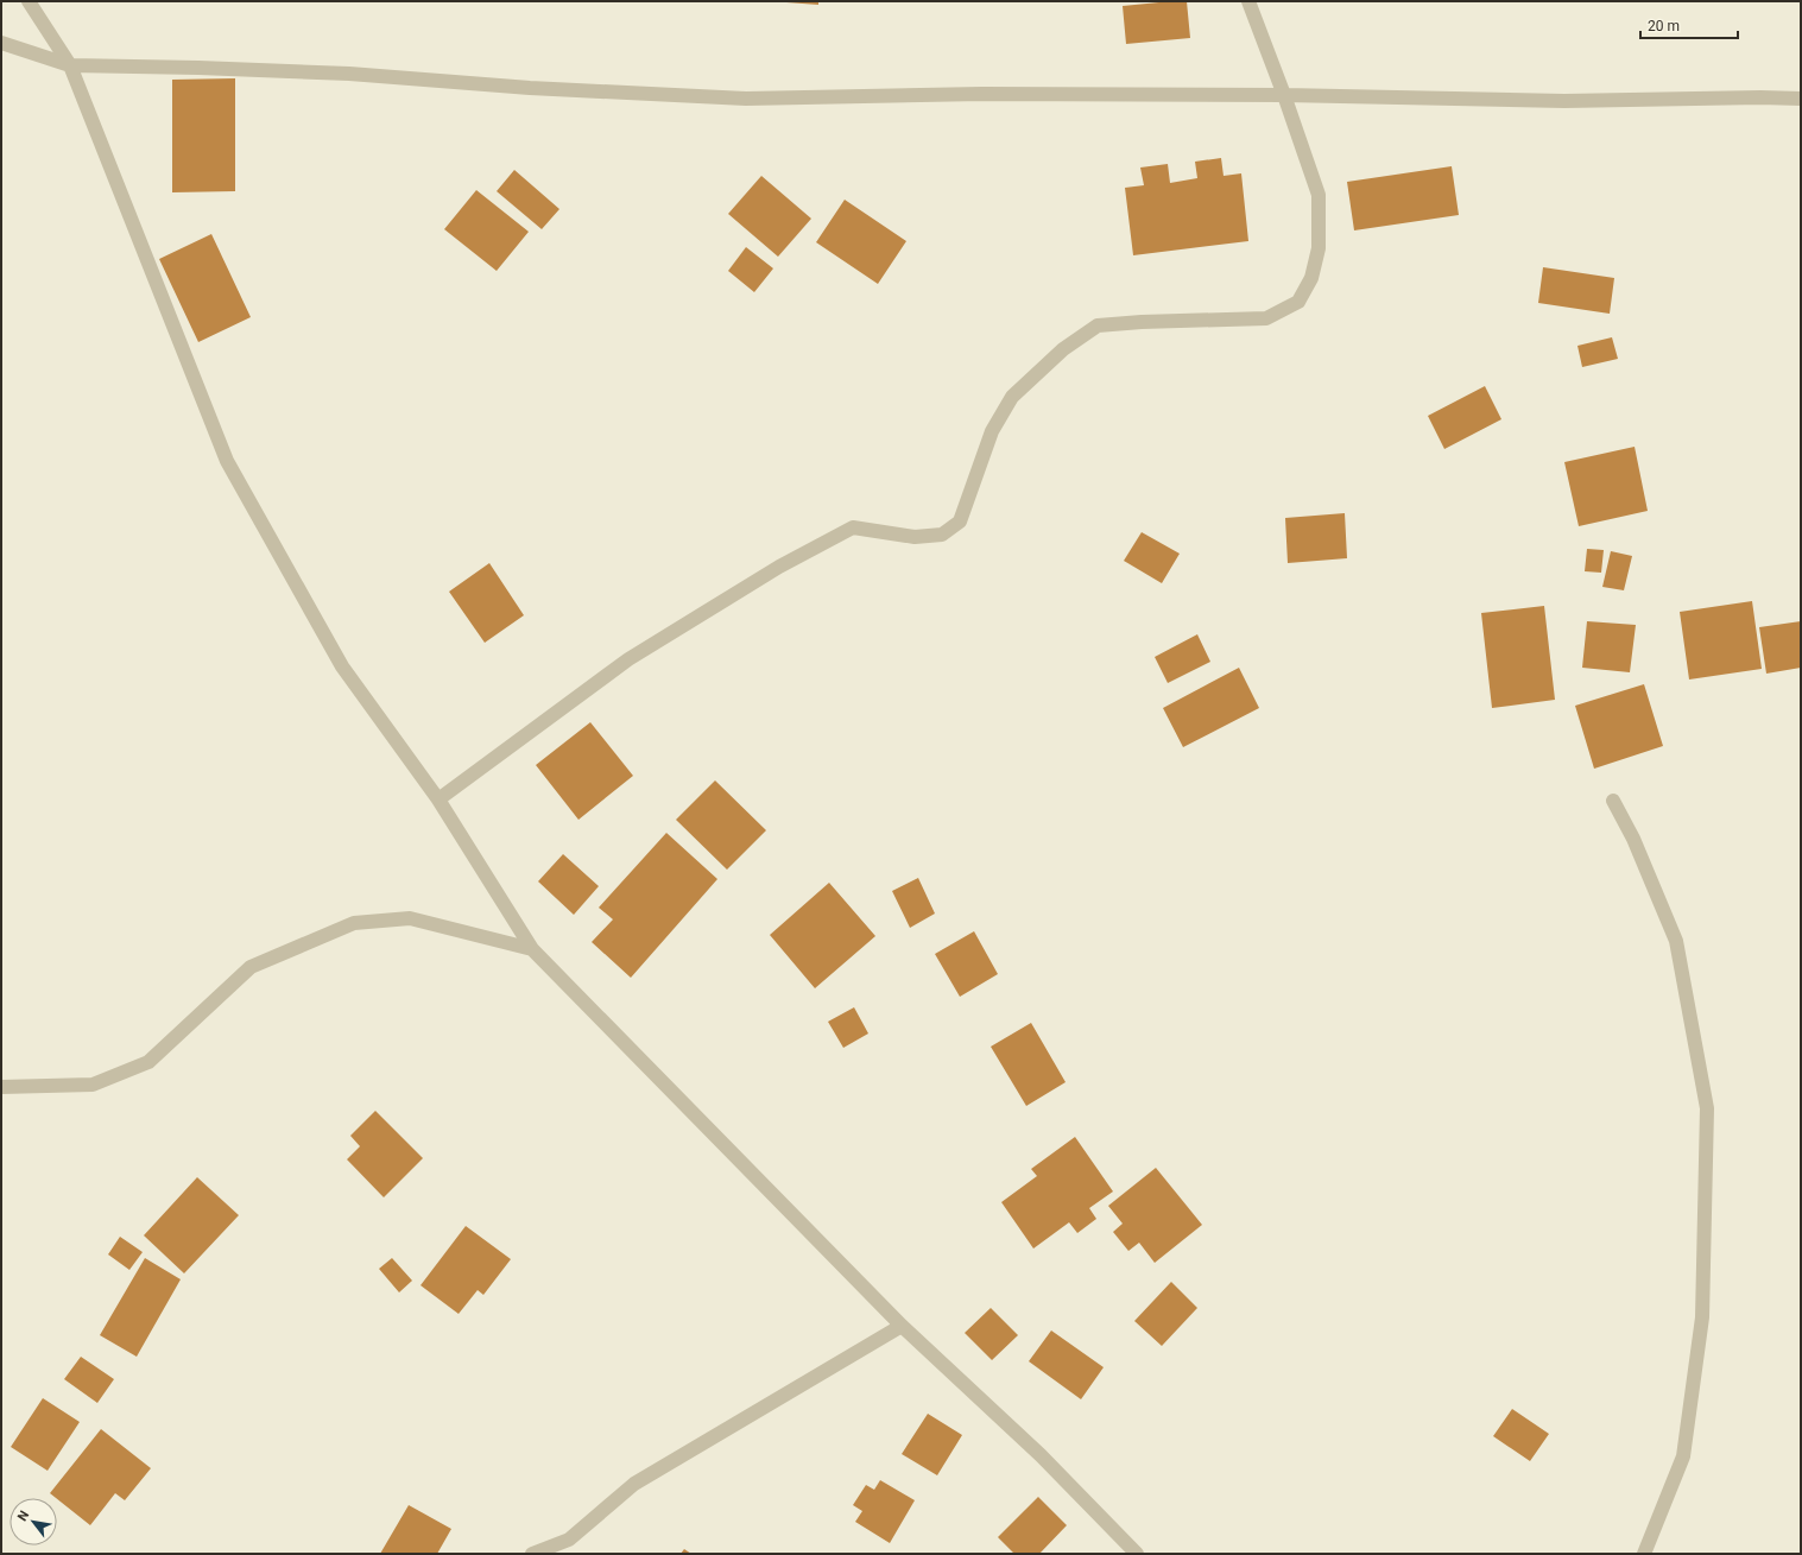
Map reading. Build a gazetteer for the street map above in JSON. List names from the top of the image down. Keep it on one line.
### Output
{"scale_bar":"20 m","north":"top left"}
